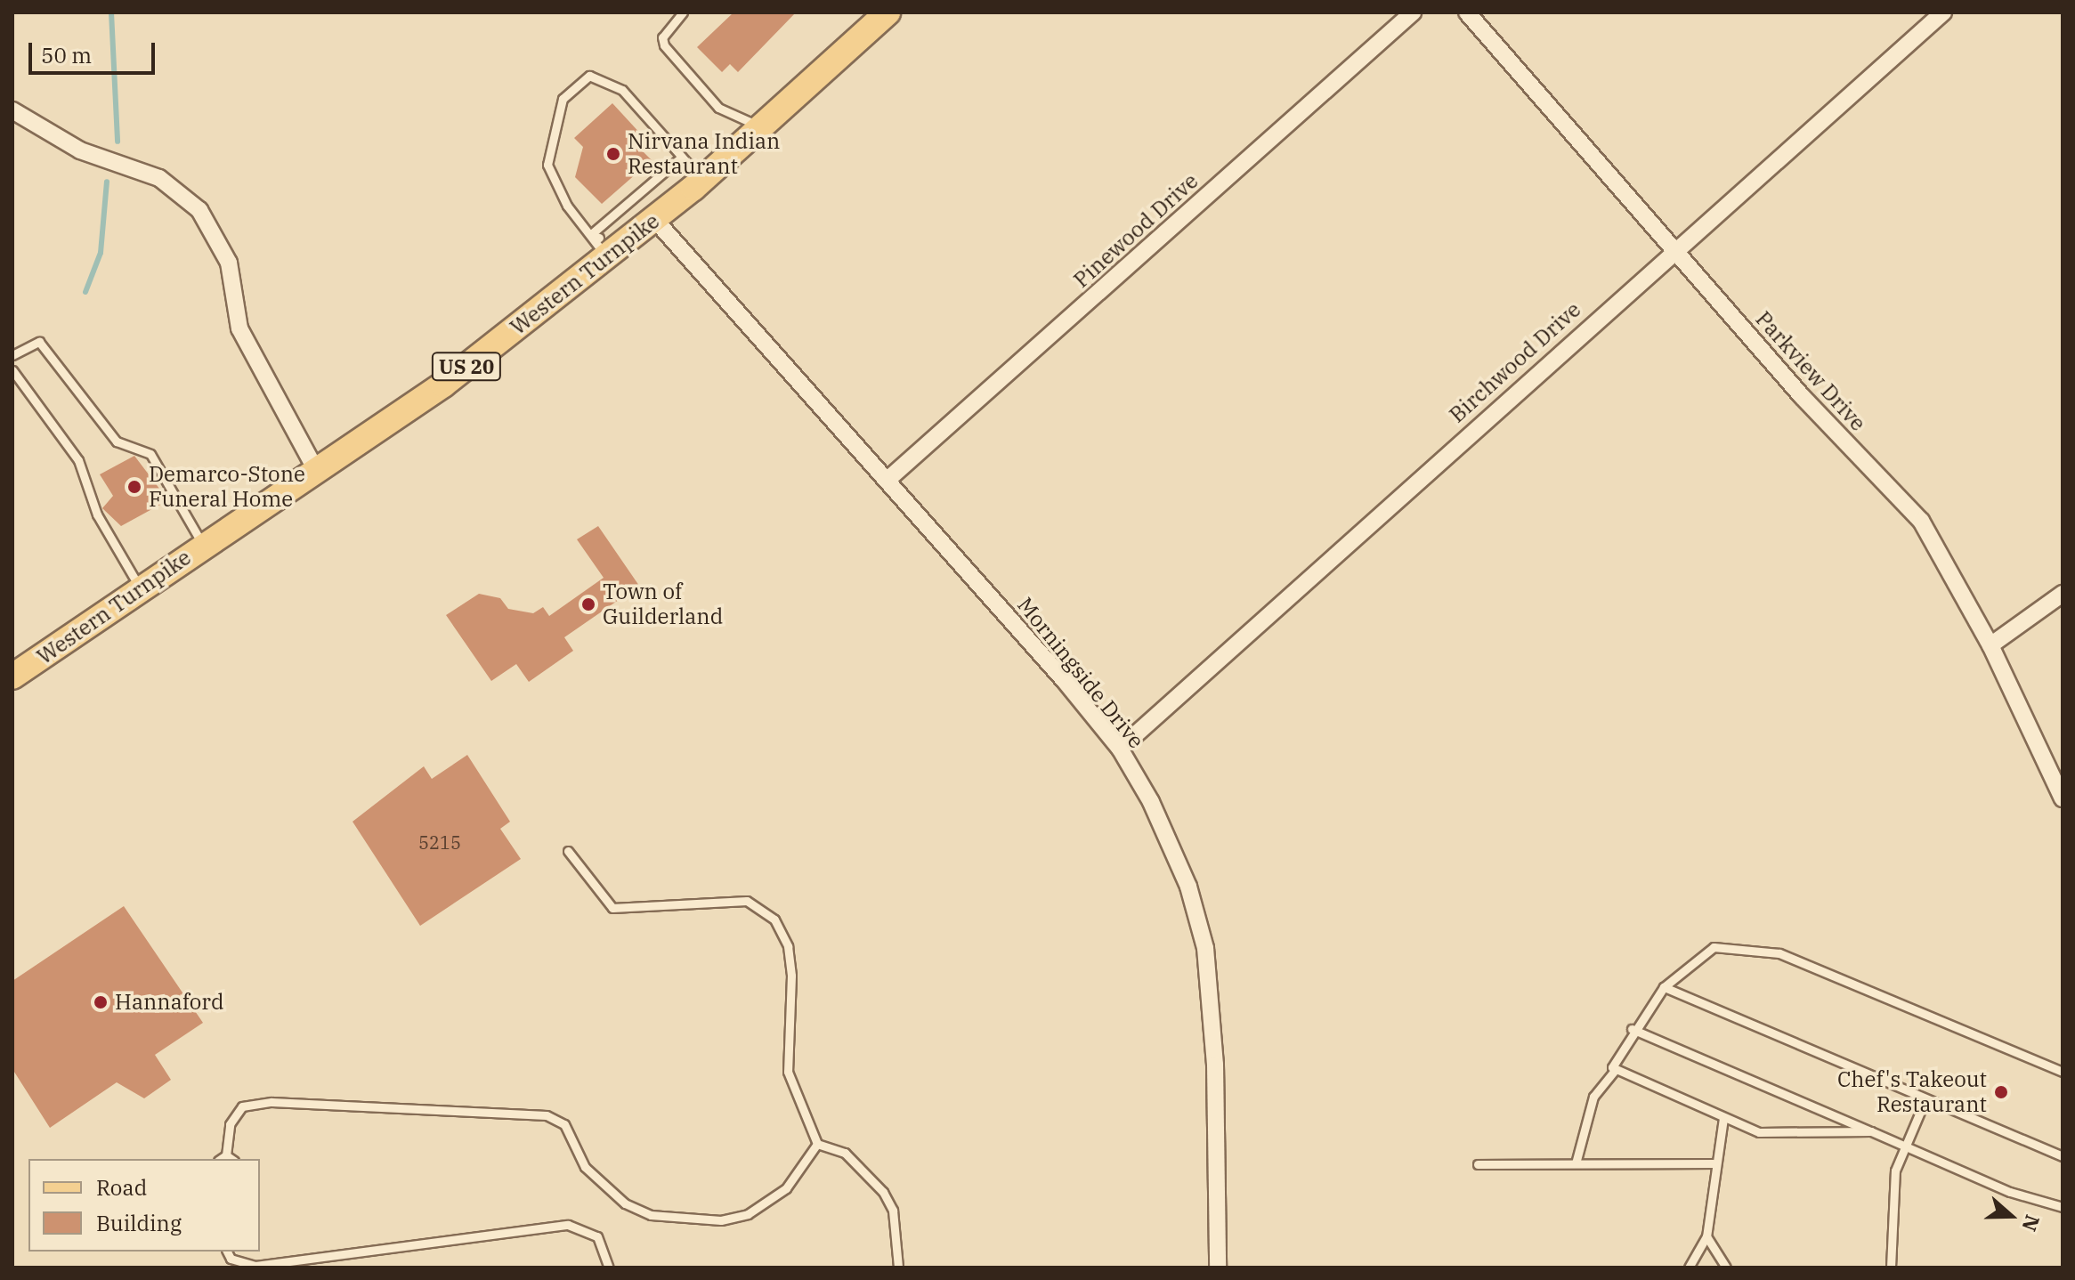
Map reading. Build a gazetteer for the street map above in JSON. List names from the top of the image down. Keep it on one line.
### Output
{"streets":{"main road":["Western Turnpike","US 20"],"street":["Pinewood Drive","Birchwood Drive","Parkview Drive","Morningside Drive"]},"crossings":[["Pinewood Drive","Morningside Drive"],["Western Turnpike","Morningside Drive"],["Birchwood Drive","Parkview Drive"],["Birchwood Drive","Morningside Drive"]],"places":["Nirvana Indian Restaurant","Demarco-Stone Funeral Home","Town of Guilderland","Hannaford","Chef's Takeout Restaurant"],"house_numbers":["5215"],"legend":["Road","Building"],"scale_bar":"50 m","north":"right"}
